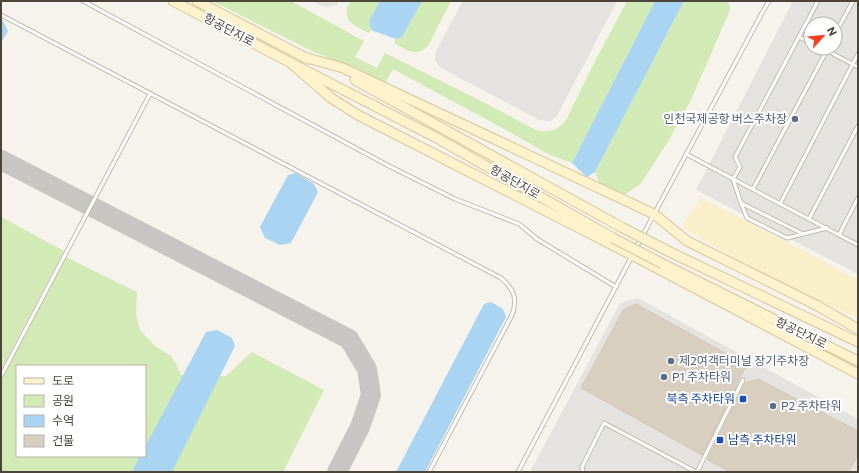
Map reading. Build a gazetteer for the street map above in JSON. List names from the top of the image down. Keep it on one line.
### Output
{"streets":{"street":["항공단지로"]},"places":{"other":["인천국제공항 버스주차장","제2여객터미널 장기주차장","P1 주차타워","P2 주차타워"],"transit":["북측 주차타워","남측 주차타워"]},"legend":["도로","공원","수역","건물"],"north":"top right"}
